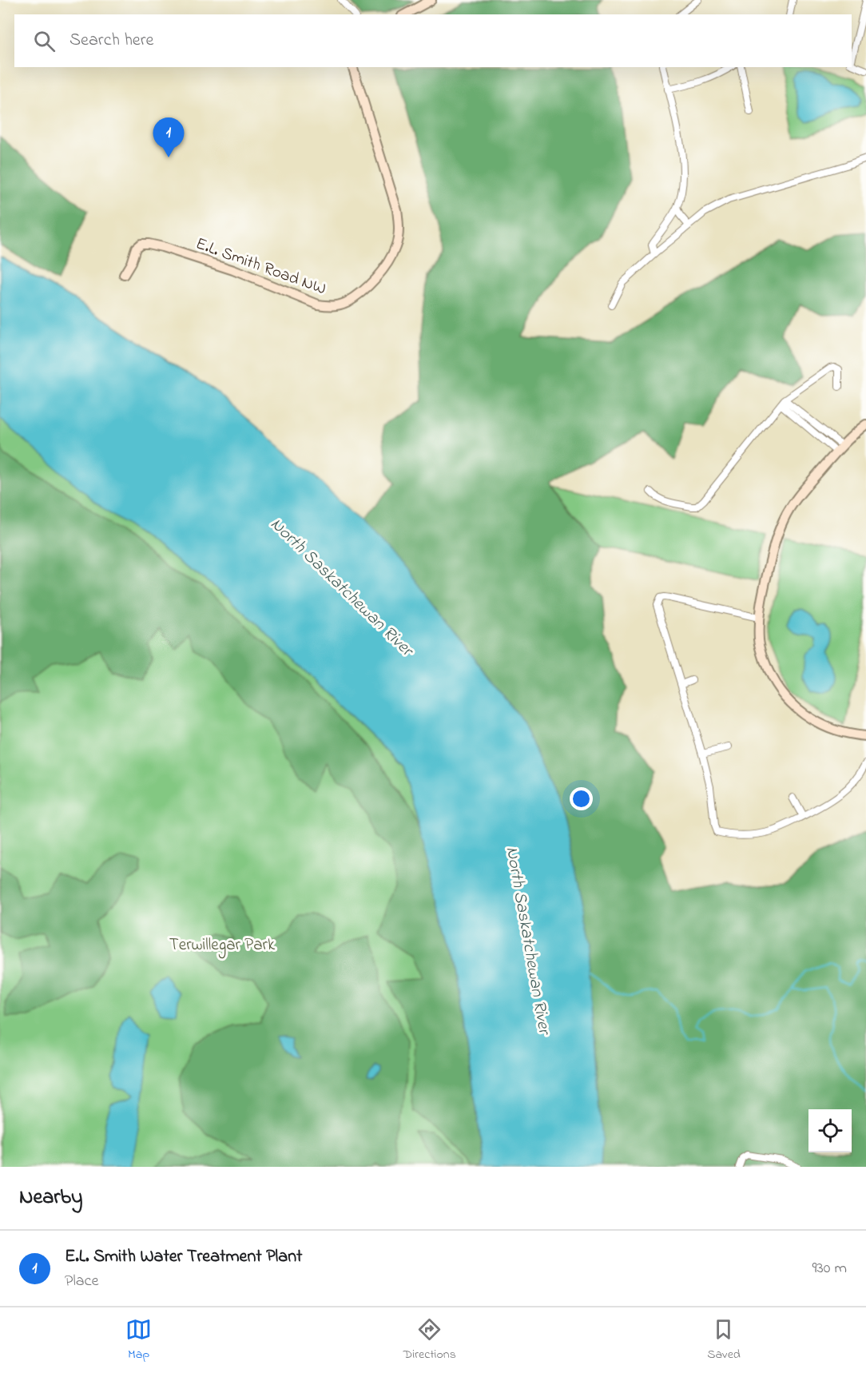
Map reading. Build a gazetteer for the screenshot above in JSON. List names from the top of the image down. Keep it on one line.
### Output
{"streets":{"street":["E.L. Smith Road NW"]},"water":["North Saskatchewan River"],"parks":["Terwillegar Park"],"page":{"search":"Search here","pins":"1","heading":"Nearby","list":[{"mark":"1","name":"E.L. Smith Water Treatment Plant","note":"Place","value":"930 m"}],"nav":["Map","Directions","Saved"]}}
